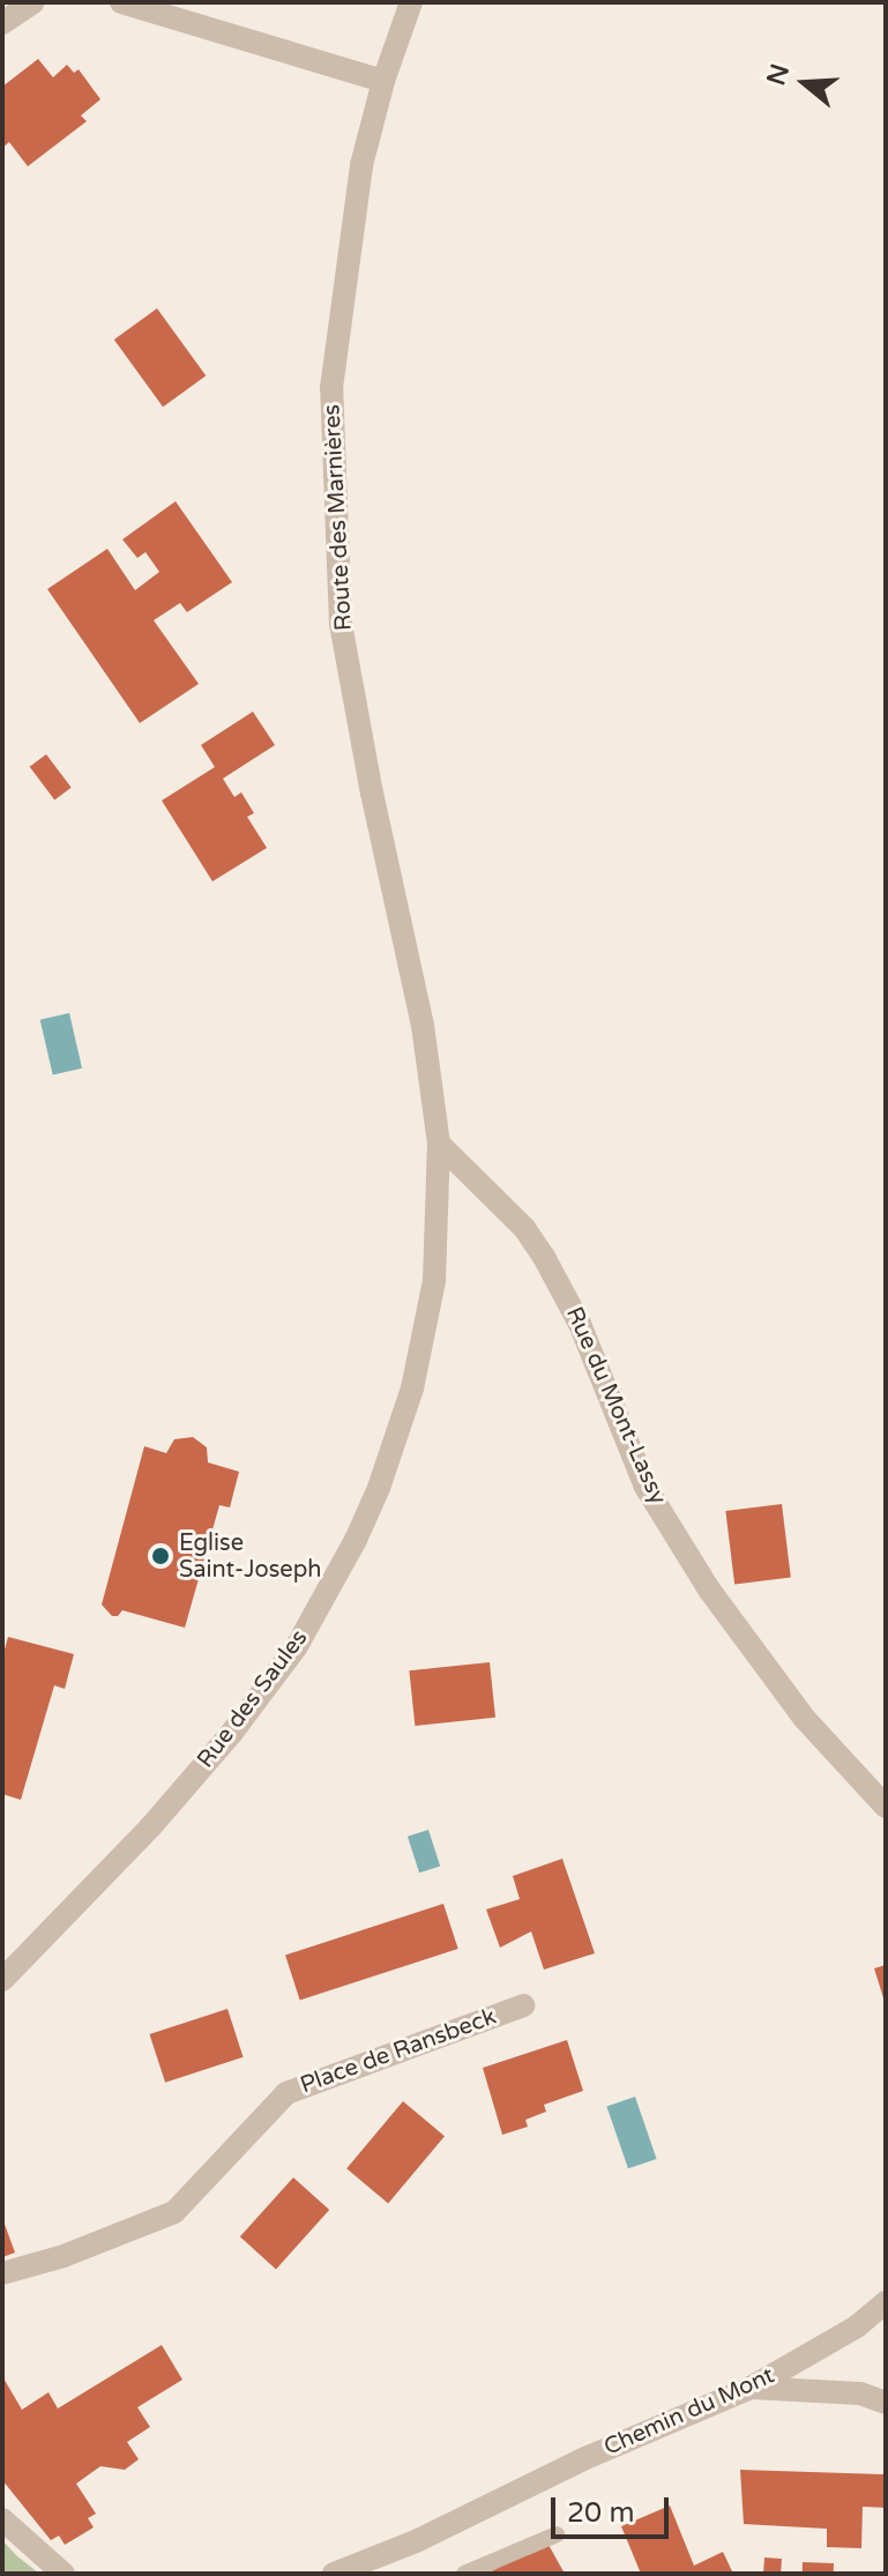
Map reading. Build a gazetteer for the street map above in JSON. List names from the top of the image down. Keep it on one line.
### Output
{"streets":{"street":["Route des Marnières","Rue du Mont-Lassy","Rue des Saules","Place de Ransbeck","Chemin du Mont"]},"crossings":[["Route des Marnières","Rue du Mont-Lassy"],["Route des Marnières","Rue des Saules"],["Rue du Mont-Lassy","Rue des Saules"]],"places":["Eglise Saint-Joseph"],"scale_bar":"20 m","north":"left"}
